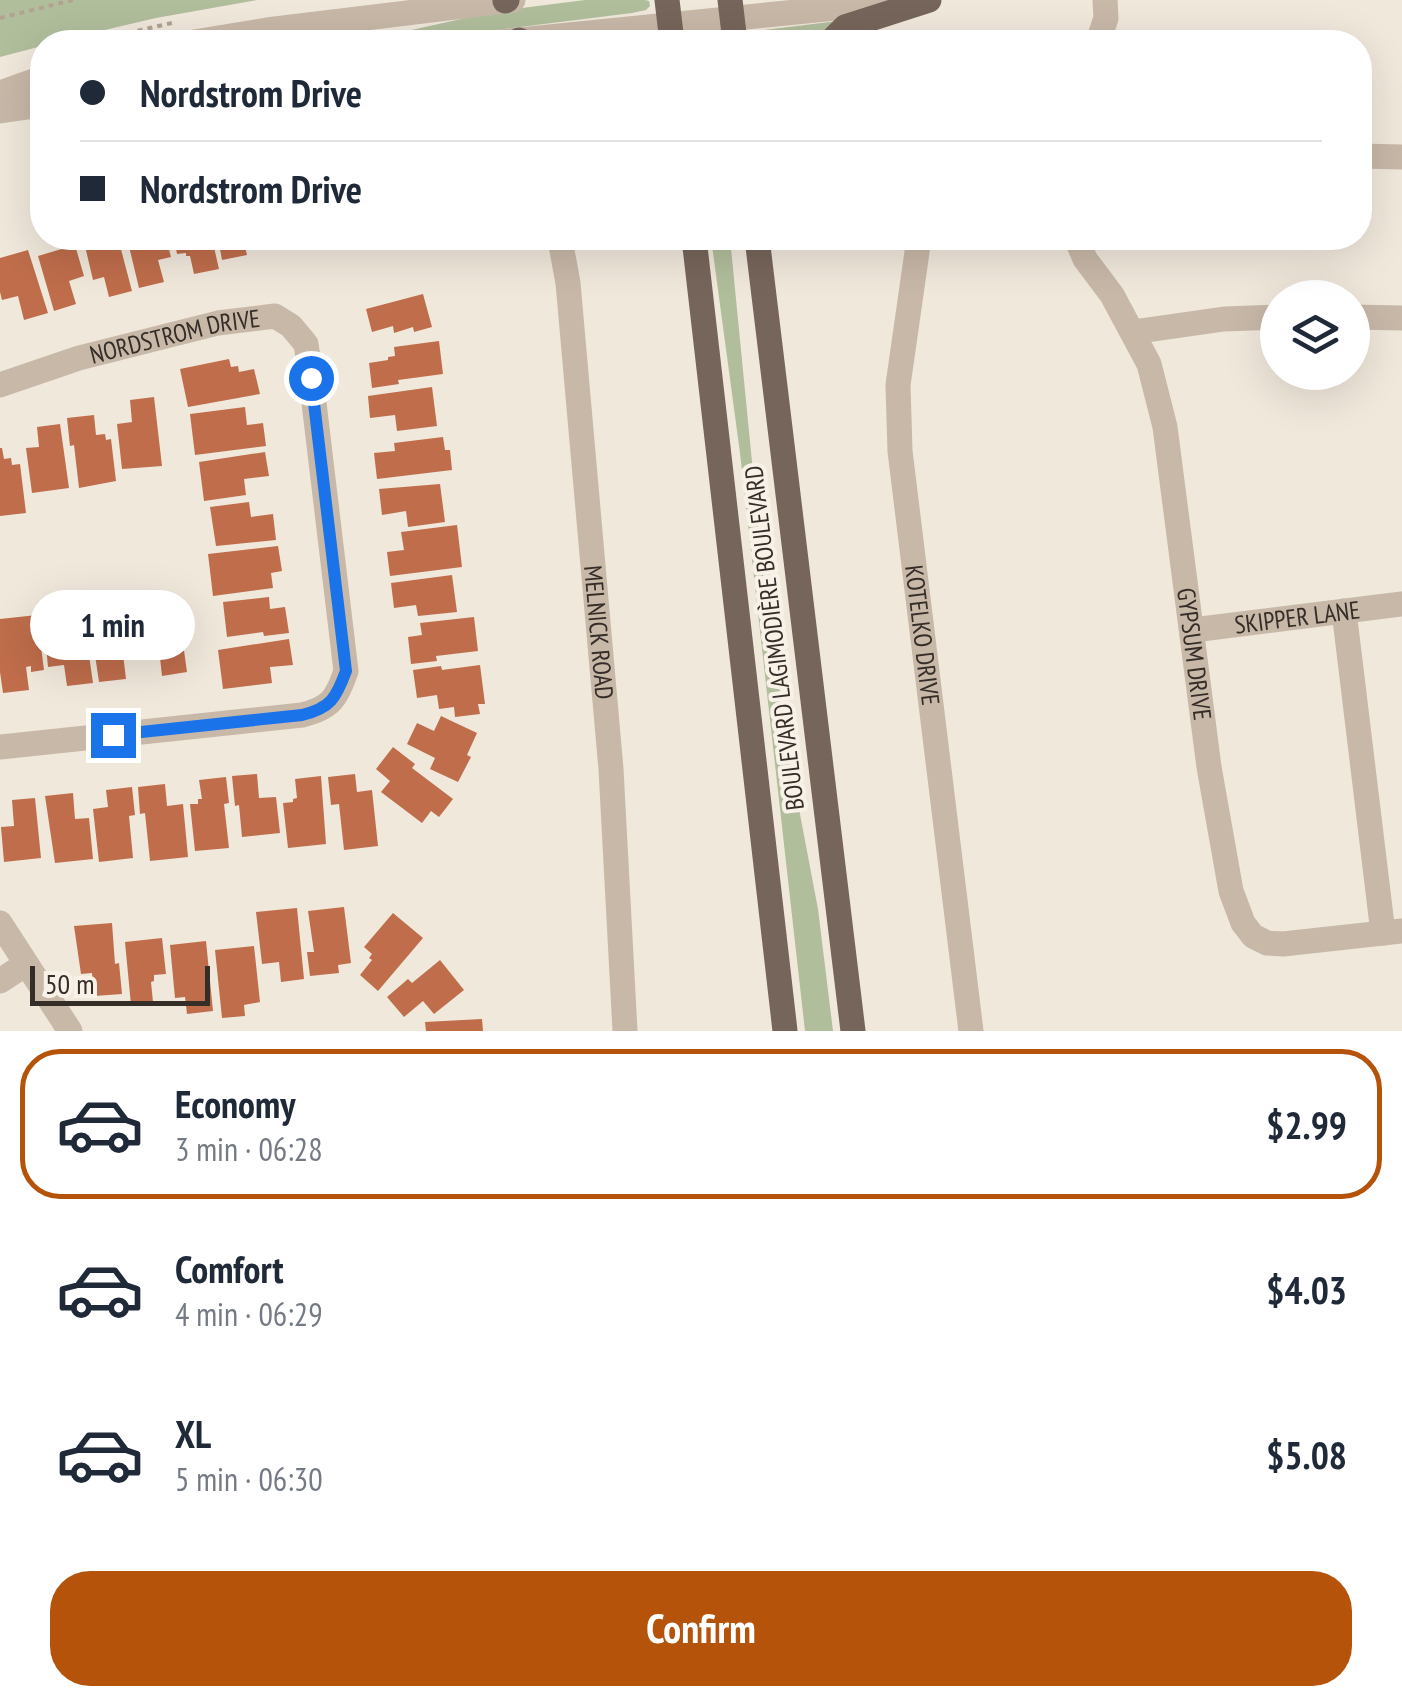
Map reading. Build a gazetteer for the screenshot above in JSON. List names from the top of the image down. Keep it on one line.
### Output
{"streets":{"main road":["BOULEVARD LAGIMODIÈRE BOULEVARD"],"street":["NORDSTROM DRIVE","SKIPPER LANE","MELNICK ROAD","KOTELKO DRIVE","GYPSUM DRIVE"]},"crossings":[["SKIPPER LANE","GYPSUM DRIVE"]],"scale_bar":"50 m","page":{"banner":["Nordstrom Drive","Nordstrom Drive"],"bubble":"1 min","scale":"50 m","list":[{"name":"Economy","note":"3 min · 06:28","value":"$2.99"},{"name":"Comfort","note":"4 min · 06:29","value":"$4.03"},{"name":"XL","note":"5 min · 06:30","value":"$5.08"}],"buttons":"Confirm"}}
